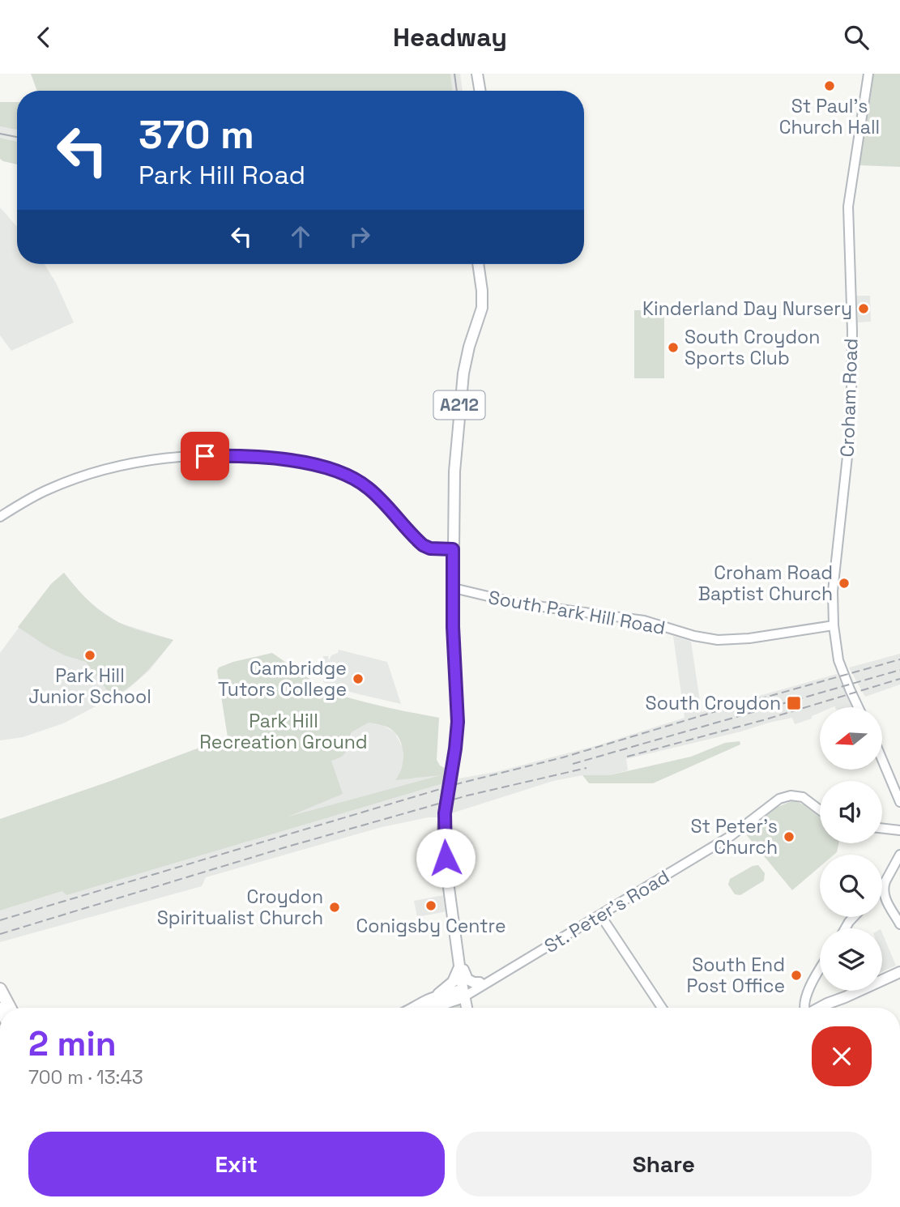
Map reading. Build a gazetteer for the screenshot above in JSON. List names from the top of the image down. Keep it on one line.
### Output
{"streets":{"main road":["Croham Road","A212","South Park Hill Road","St. Peter's Road"]},"crossings":[["Croham Road","South Park Hill Road"],["A212","South Park Hill Road"],["A212","St. Peter's Road"]],"parks":["Park Hill Recreation Ground"],"places":{"other":["St Paul's Church Hall","Kinderland Day Nursery","South Croydon Sports Club","Croham Road Baptist Church","Park Hill Junior School","Cambridge Tutors College","St Peter's Church","Conigsby Centre","Croydon Spiritualist Church","South End Post Office"],"transit":["South Croydon"]},"north":"left","page":{"header":"Headway","turn":["370 m","Park Hill Road"],"heading":["2 min","700 m · 13:43"],"buttons":["Exit","Share"]}}
